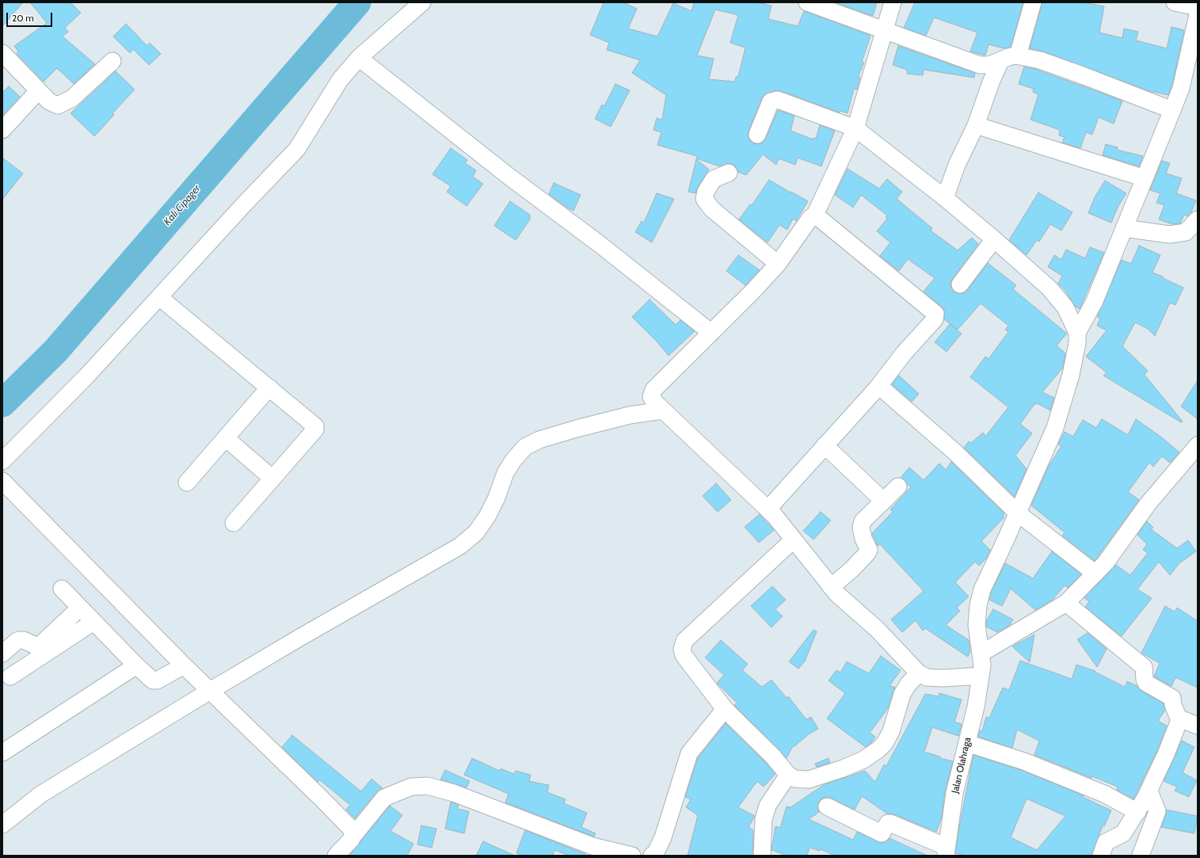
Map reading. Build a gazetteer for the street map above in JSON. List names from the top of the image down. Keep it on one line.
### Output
{"streets":{"street":["Jalan Olahraga"]},"water":["Kali Cipager"],"scale_bar":"20 m"}
